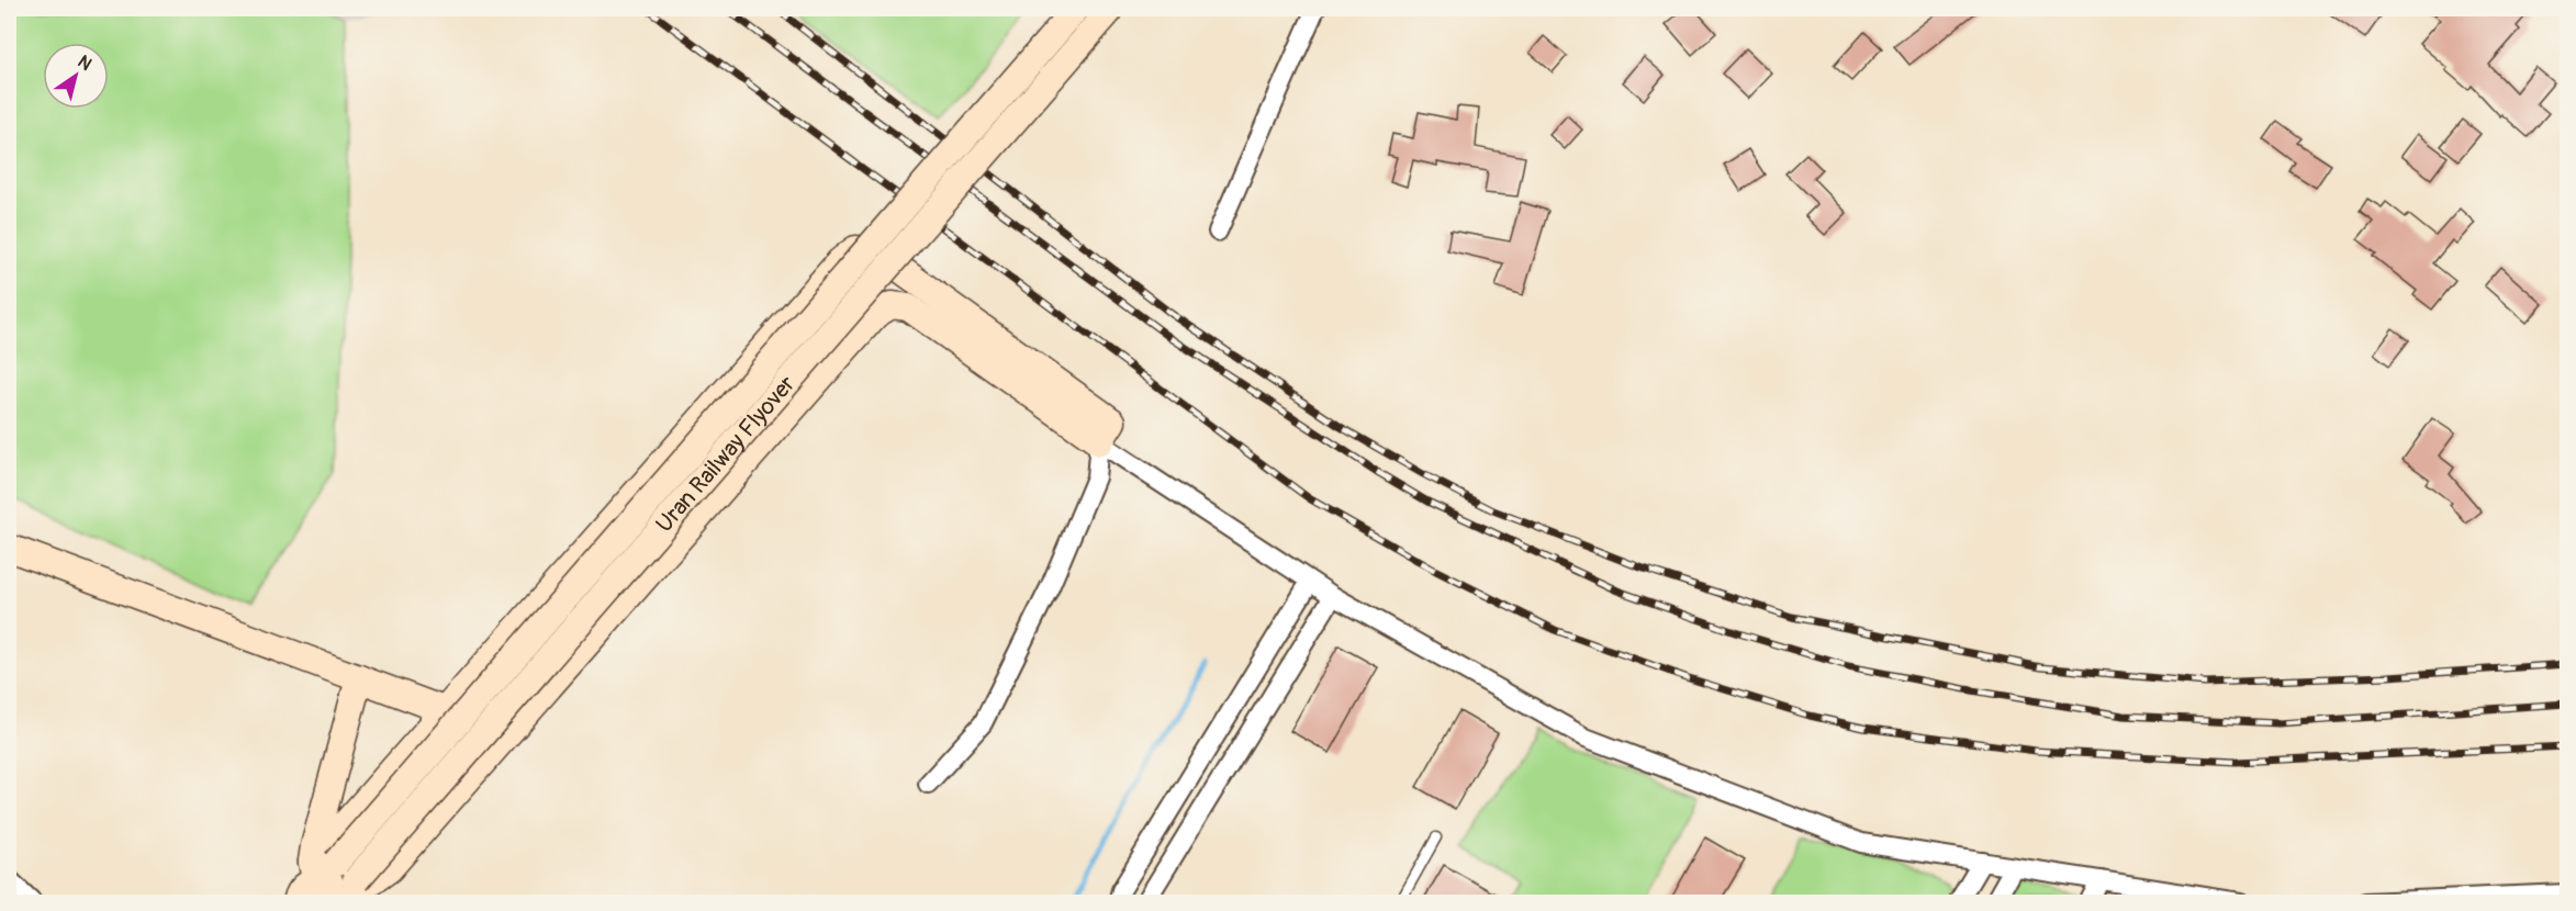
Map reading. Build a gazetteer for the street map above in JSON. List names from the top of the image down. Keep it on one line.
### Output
{"streets":{"main road":["Uran Railway Flyover"]},"north":"top right"}
